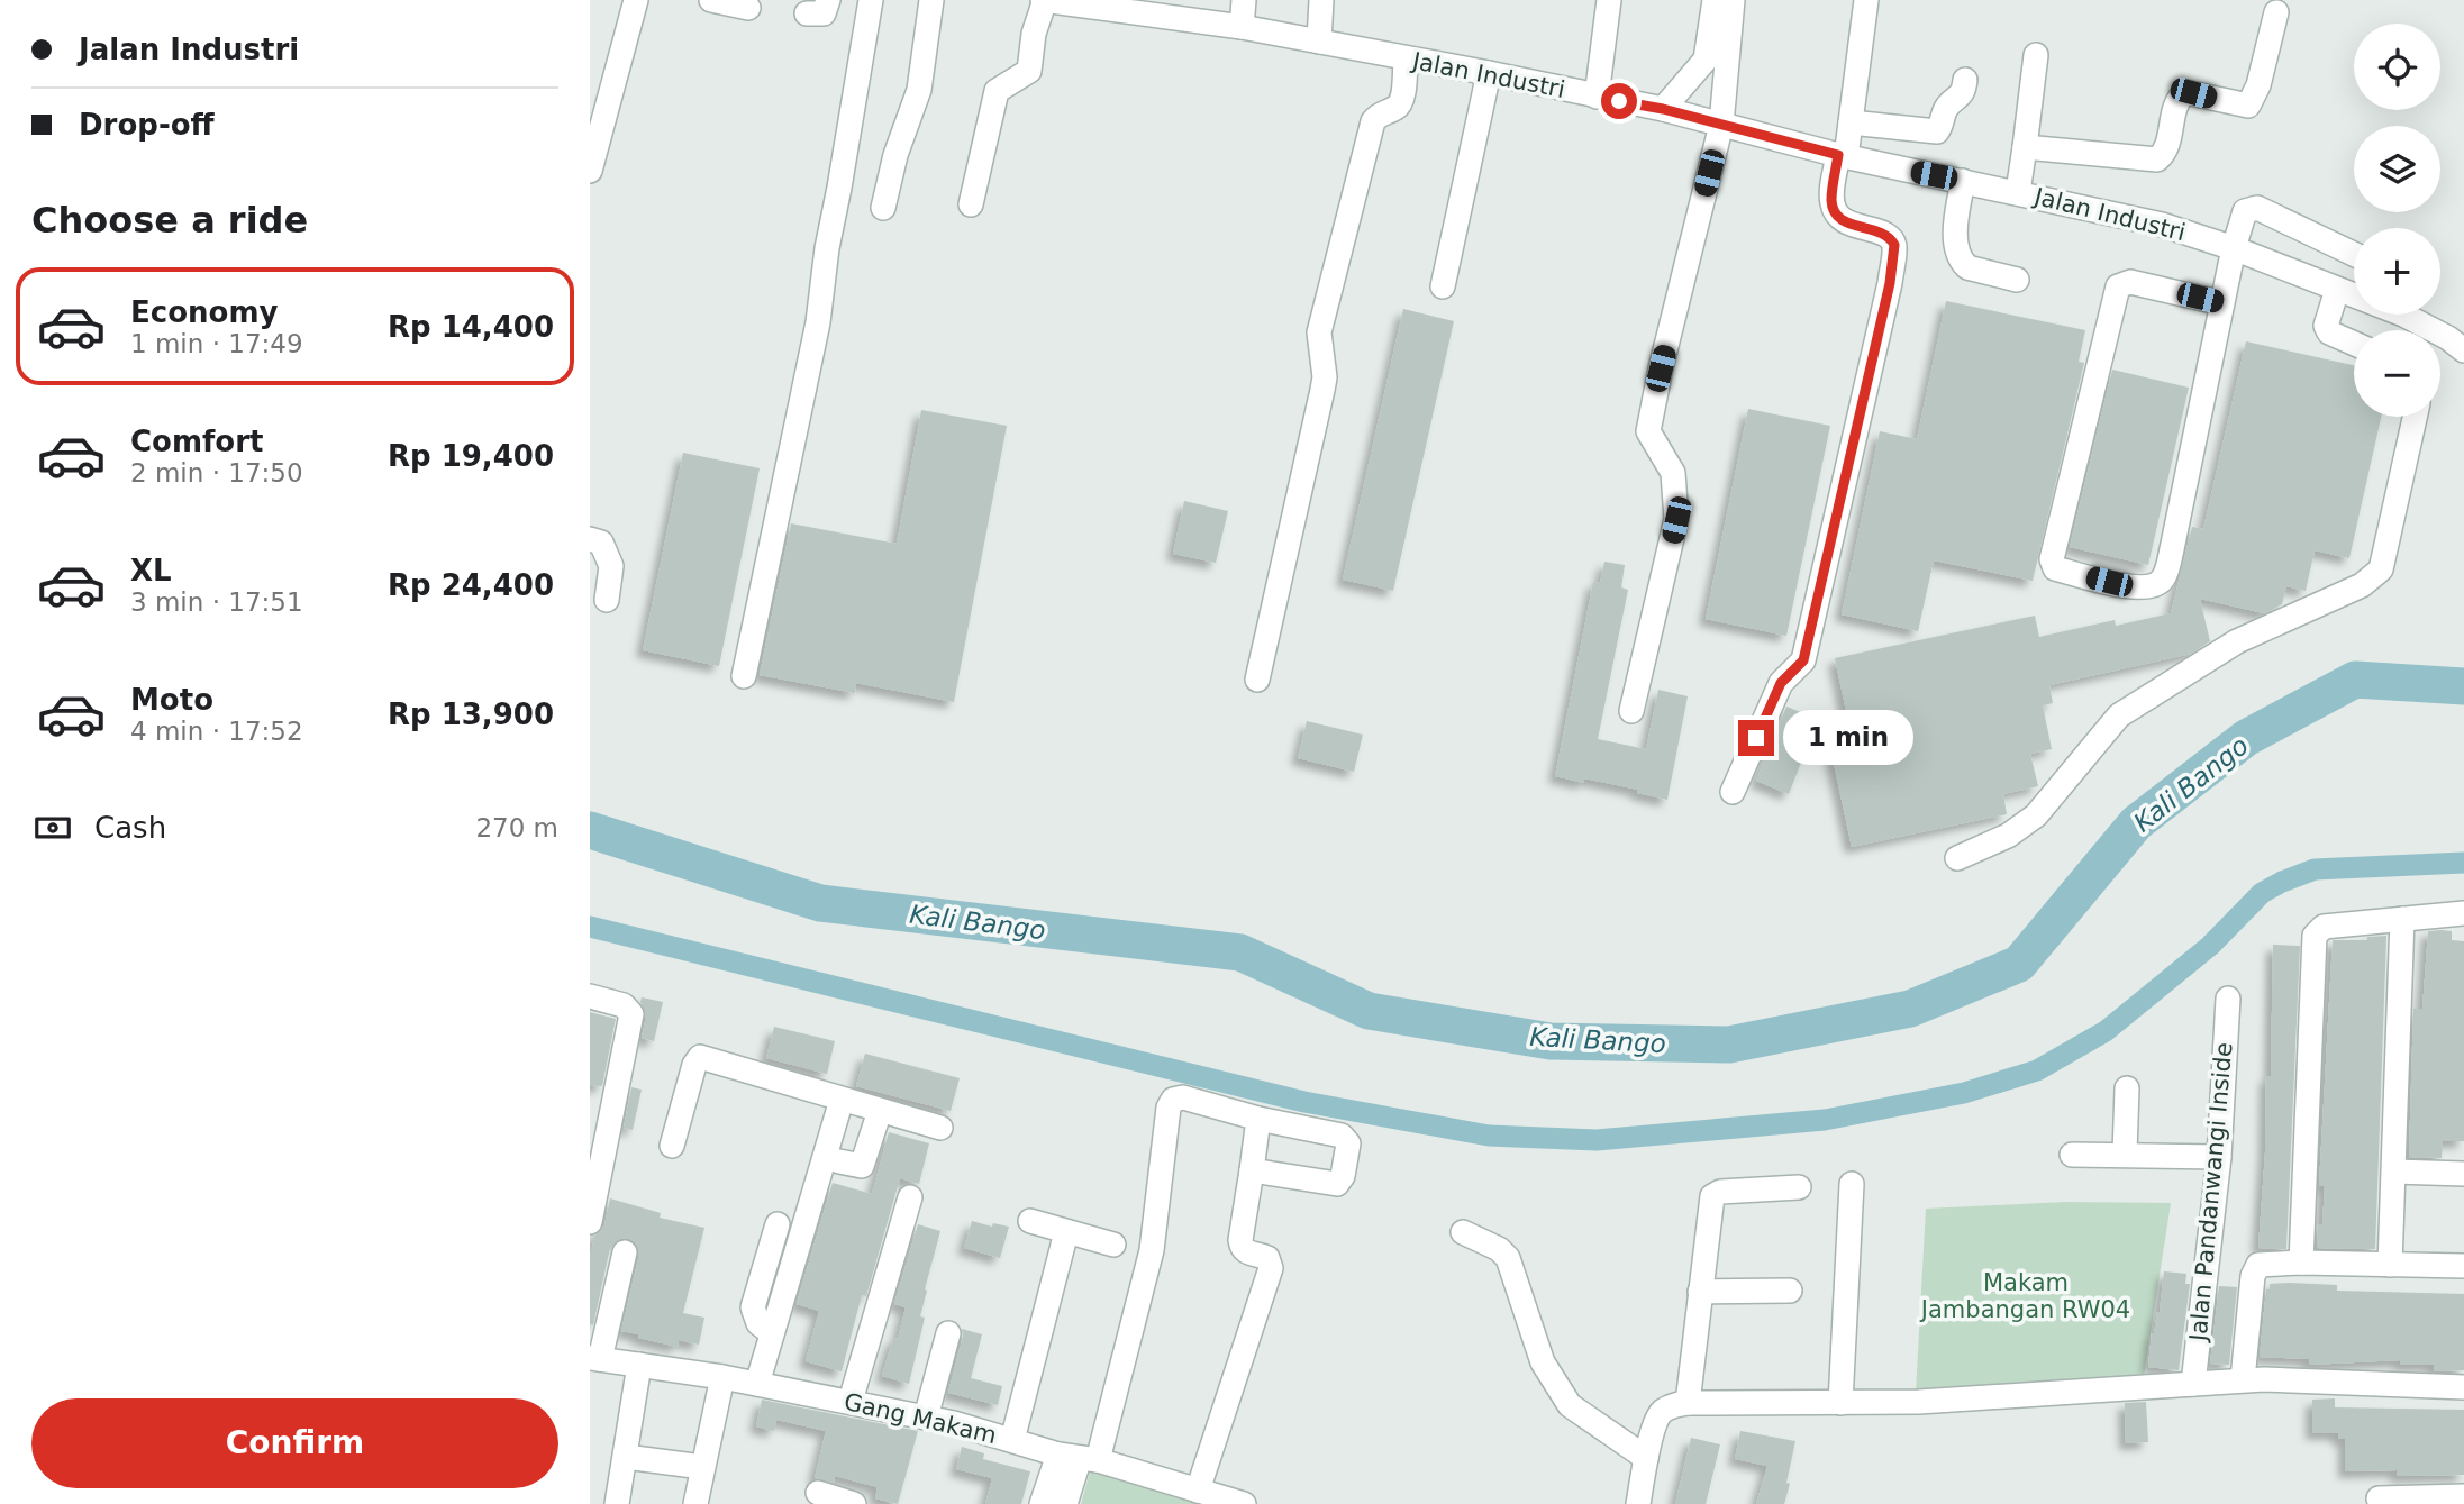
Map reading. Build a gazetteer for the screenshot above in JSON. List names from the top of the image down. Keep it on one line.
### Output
{"streets":{"street":["Jalan Industri","Jalan Pandanwangi Inside","Gang Makam"]},"water":["Kali Bango"],"parks":["Makam Jambangan RW04"],"page":{"banner":["Jalan Industri","Drop-off"],"map_buttons":["+","−"],"heading":"Choose a ride","list":[{"name":"Economy","note":"1 min · 17:49","value":"Rp 14,400"},{"name":"Comfort","note":"2 min · 17:50","value":"Rp 19,400"},{"name":"XL","note":"3 min · 17:51","value":"Rp 24,400"},{"name":"Moto","note":"4 min · 17:52","value":"Rp 13,900"}],"bubble":"1 min","pay":["Cash","270 m"],"buttons":"Confirm"}}
